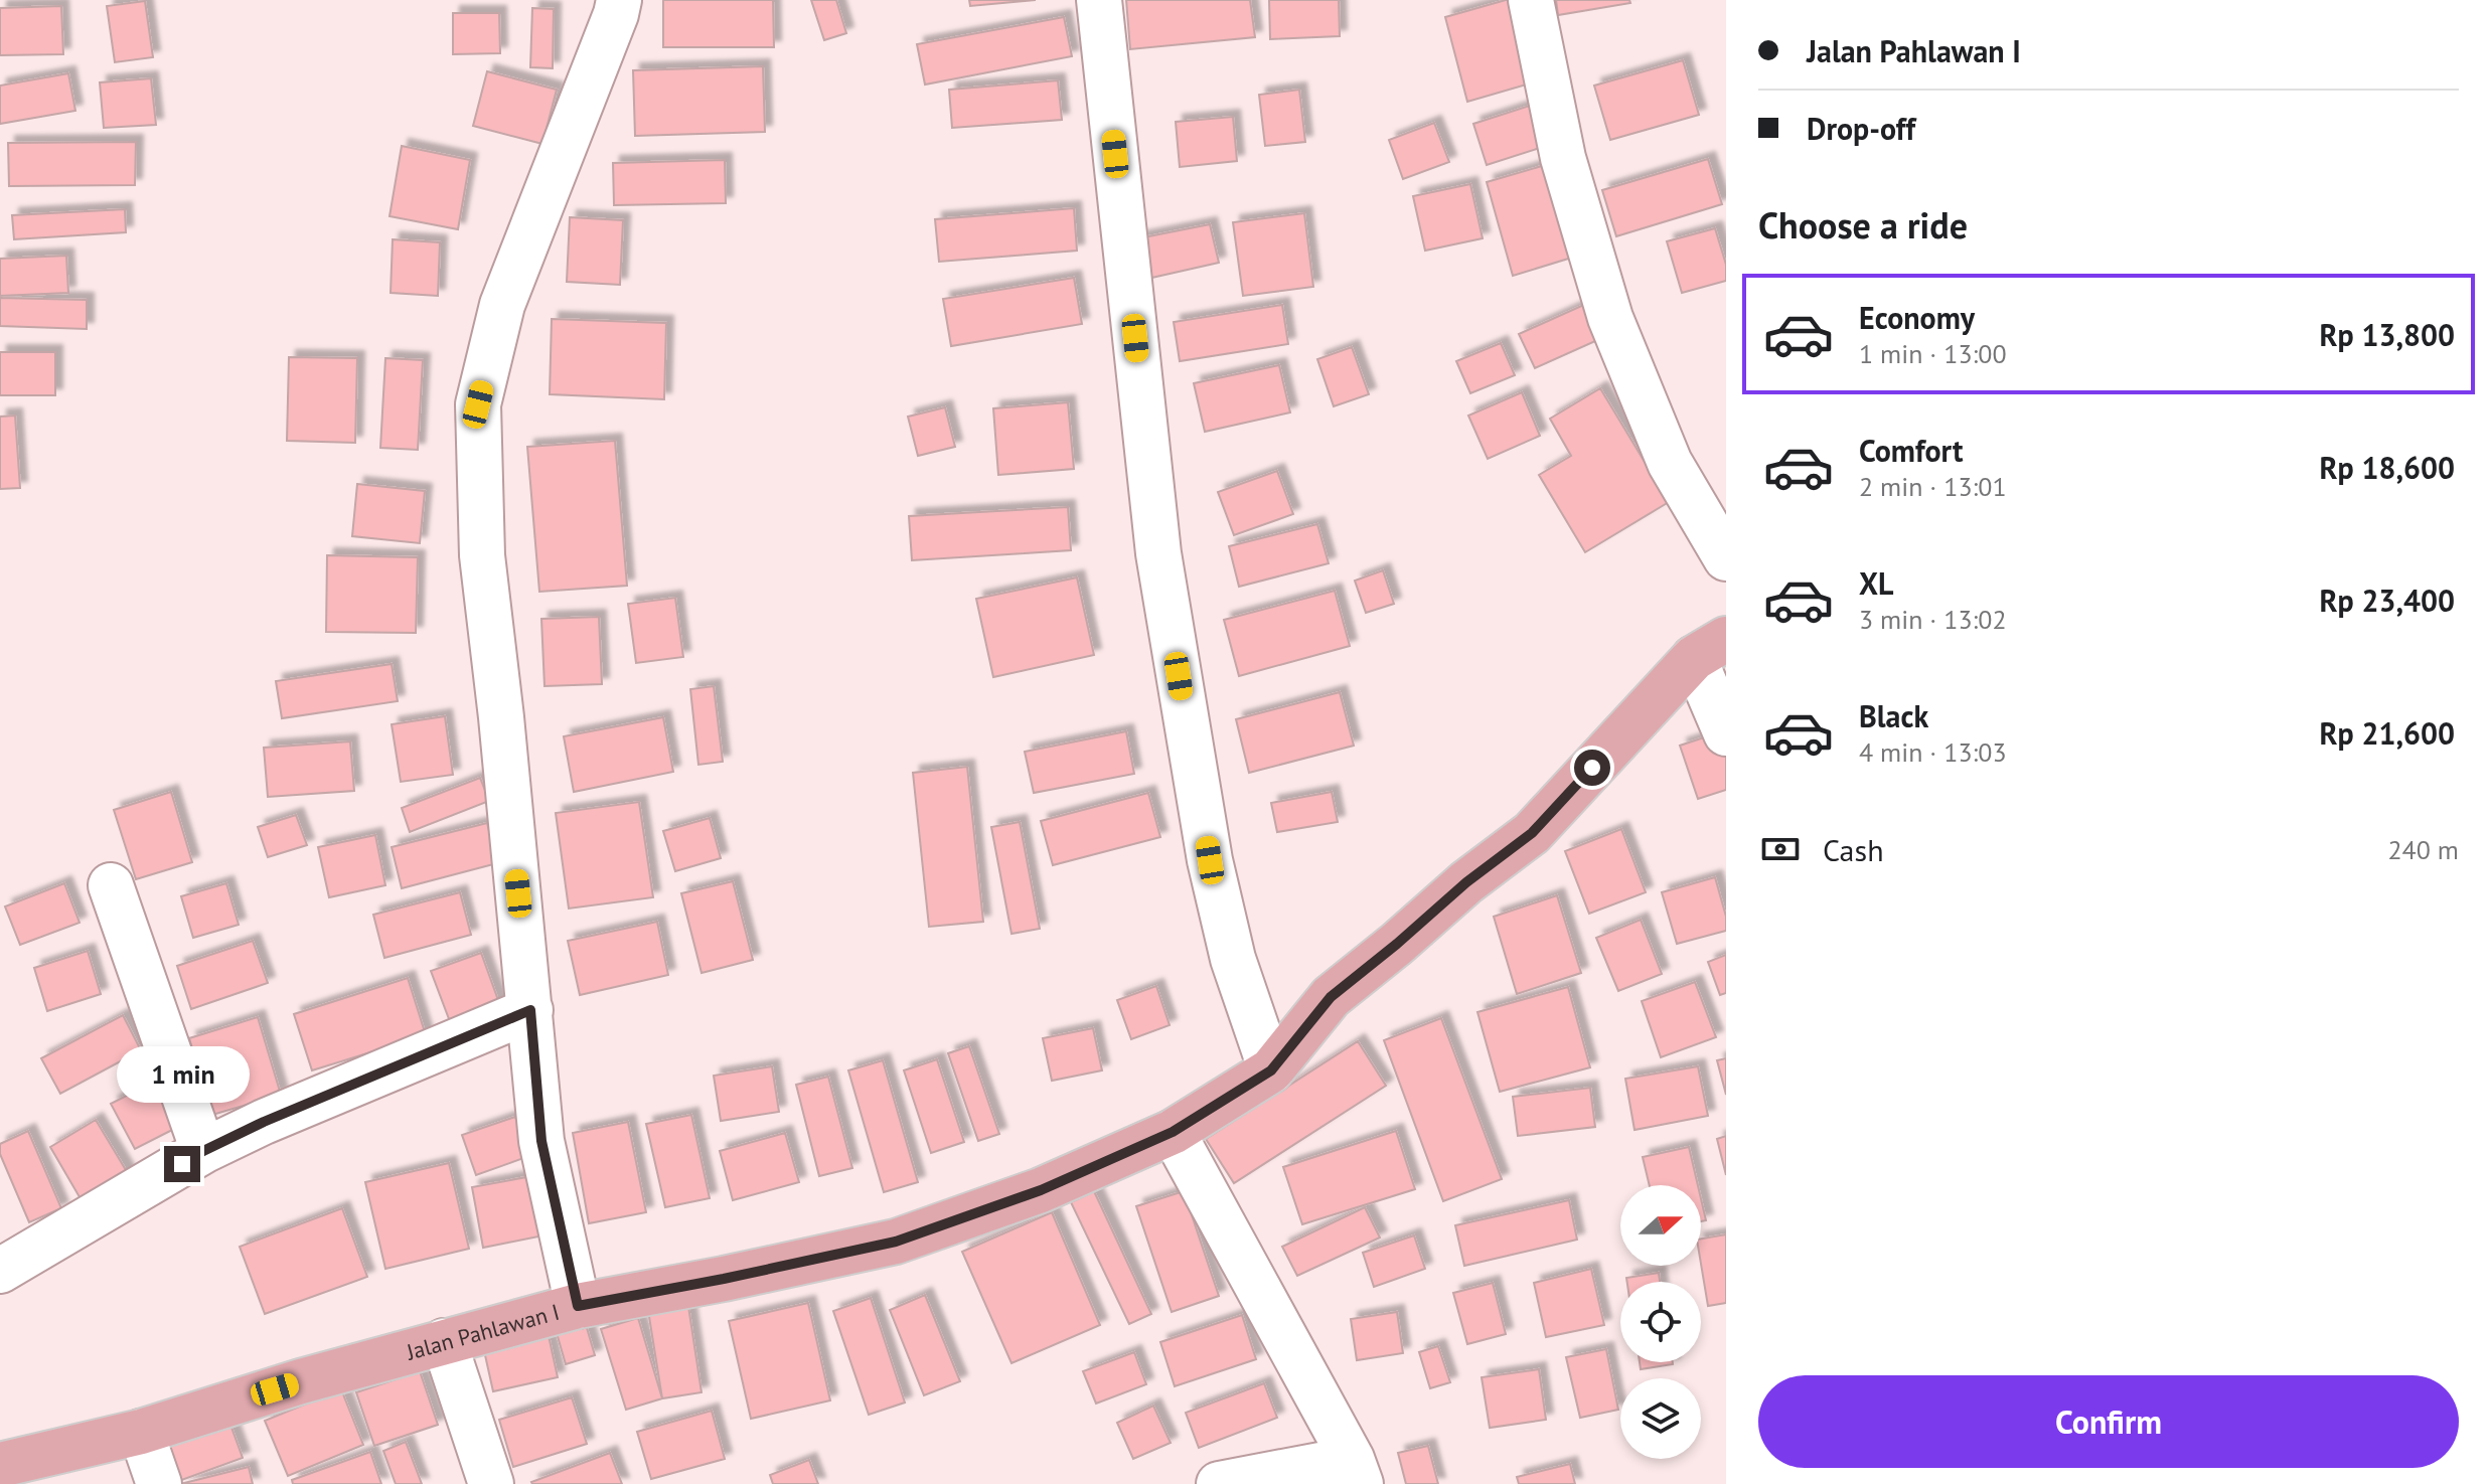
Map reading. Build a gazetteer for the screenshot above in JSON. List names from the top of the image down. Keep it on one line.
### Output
{"streets":{"main road":["Jalan Pahlawan I"]},"north":"right","page":{"banner":["Jalan Pahlawan I","Drop-off"],"heading":"Choose a ride","list":[{"name":"Economy","note":"1 min · 13:00","value":"Rp 13,800"},{"name":"Comfort","note":"2 min · 13:01","value":"Rp 18,600"},{"name":"XL","note":"3 min · 13:02","value":"Rp 23,400"},{"name":"Black","note":"4 min · 13:03","value":"Rp 21,600"}],"pay":["Cash","240 m"],"bubble":"1 min","buttons":"Confirm"}}
